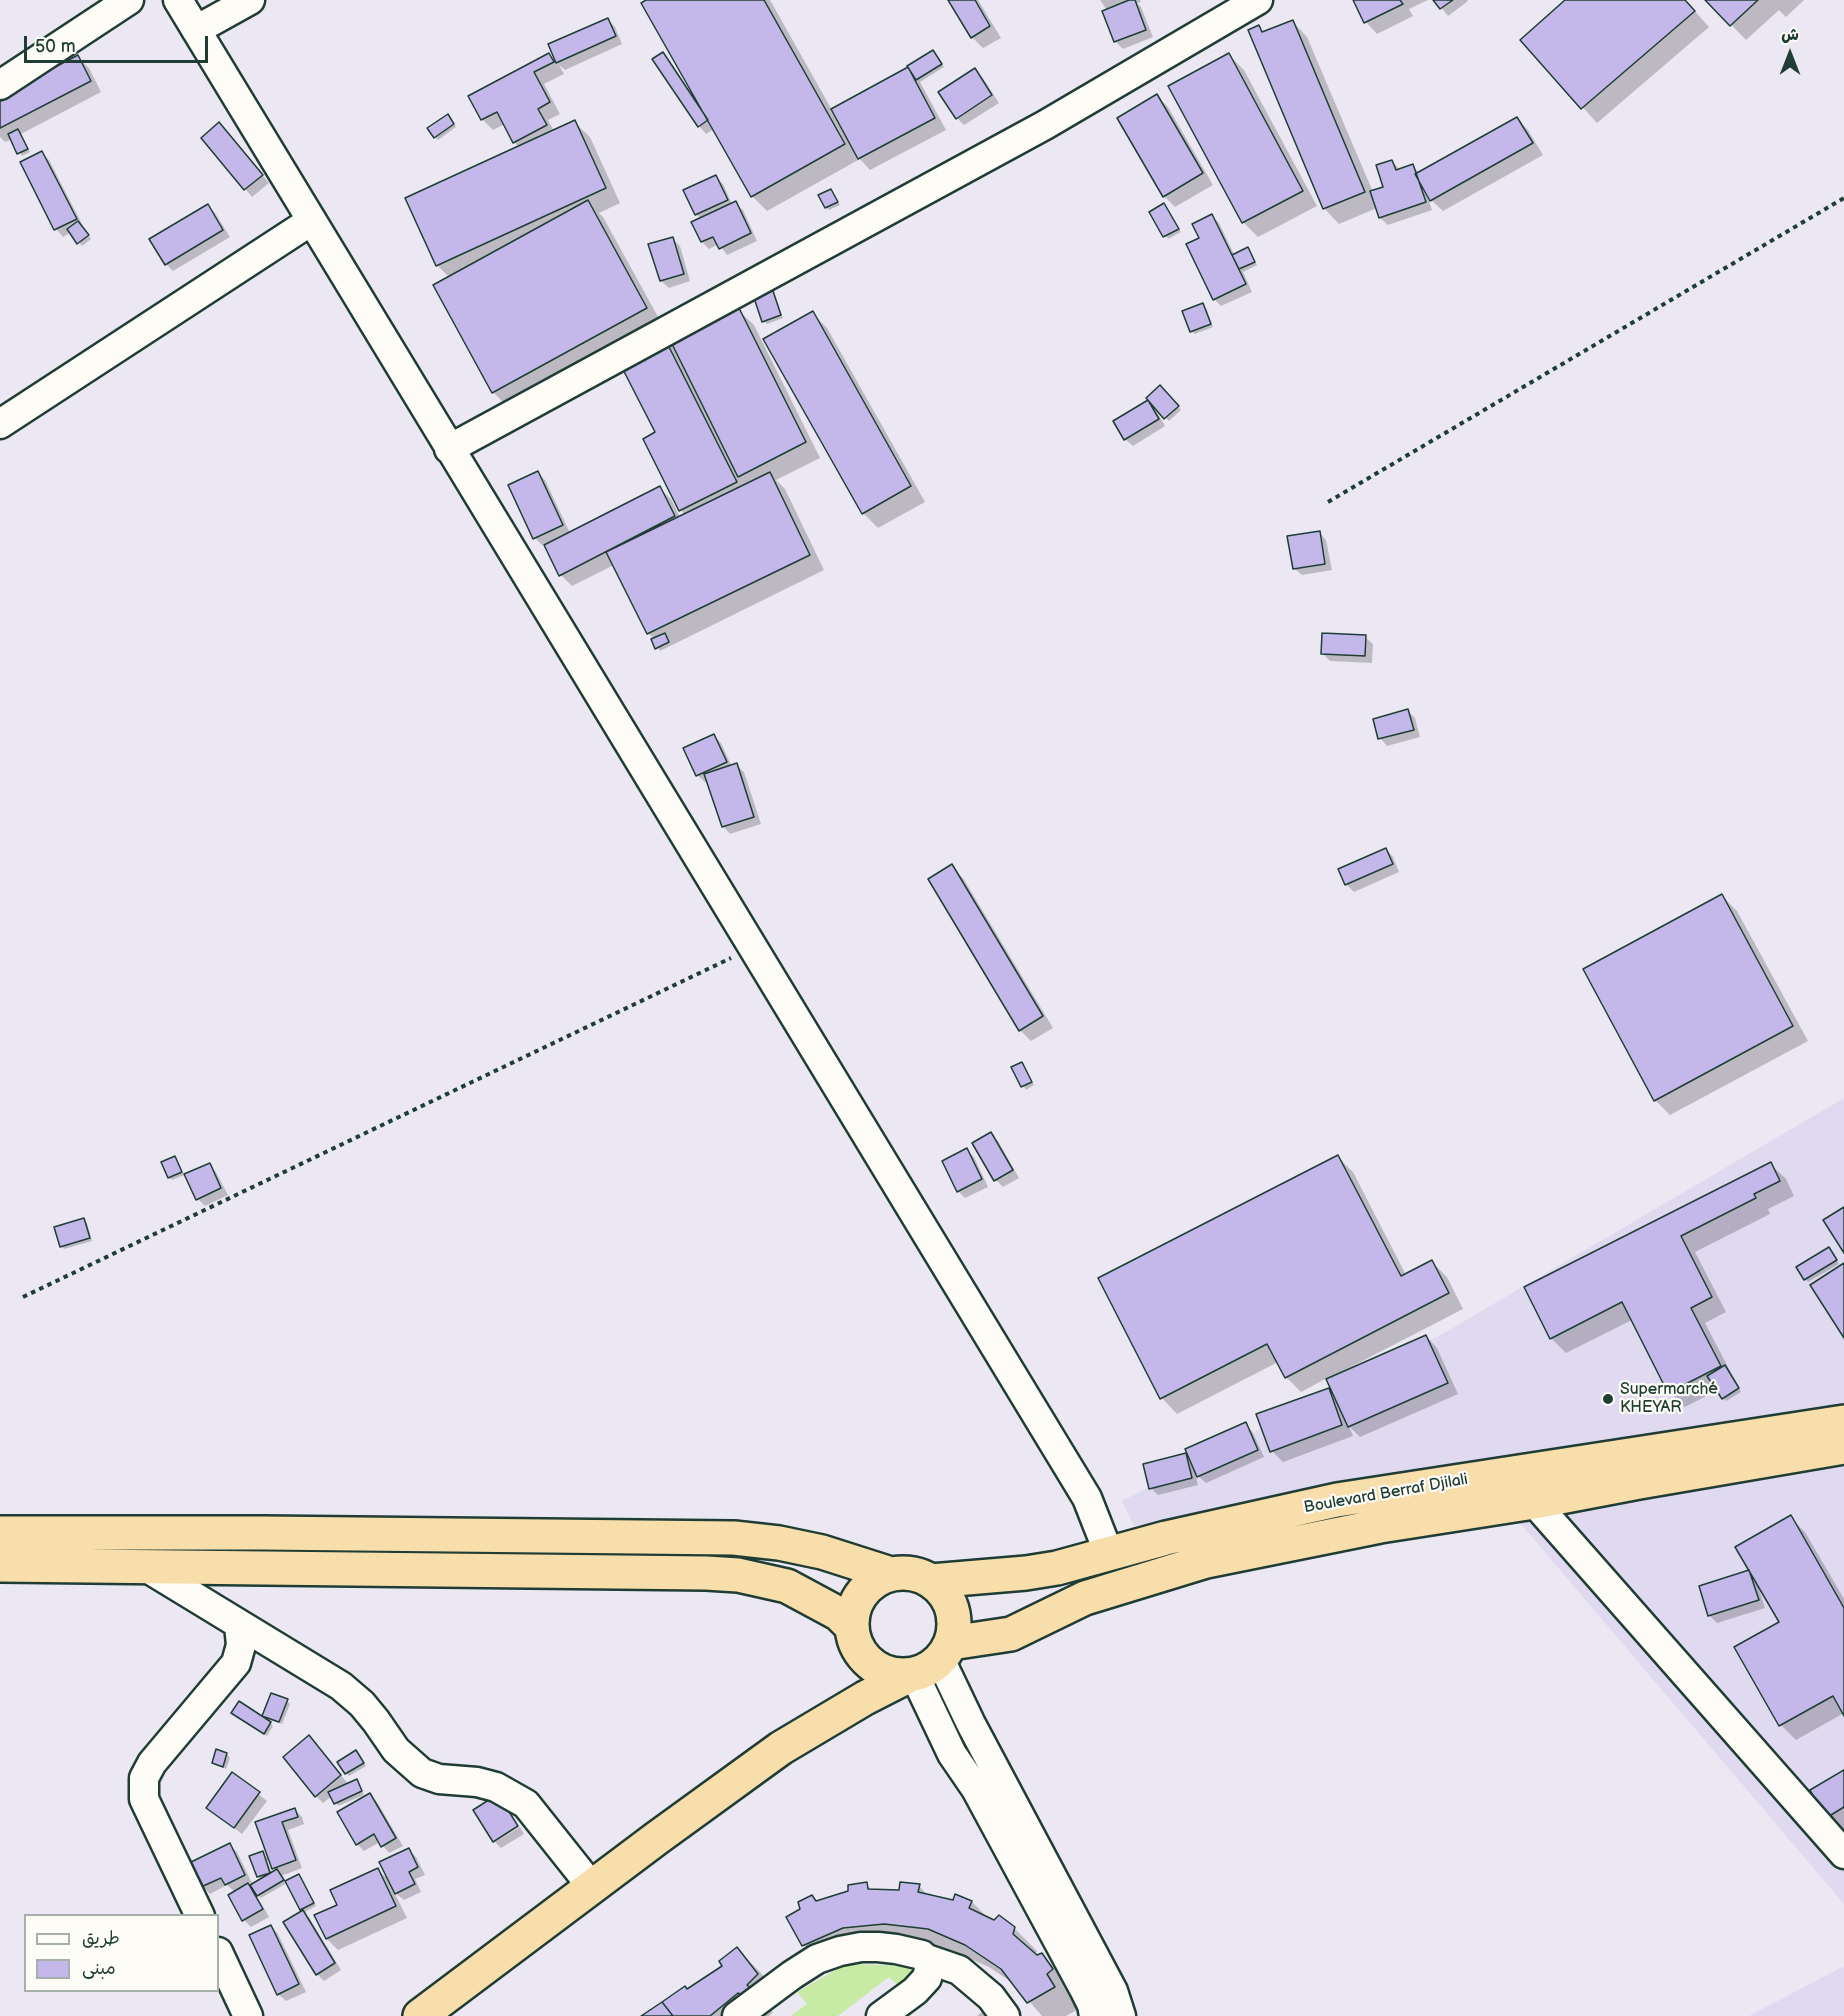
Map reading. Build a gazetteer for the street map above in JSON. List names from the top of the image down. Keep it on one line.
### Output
{"streets":{"highway":["Boulevard Berraf Djilali"]},"places":["Supermarché KHEYAR"],"legend":["طريق","مبنى"],"scale_bar":"50 m","north":"top"}
